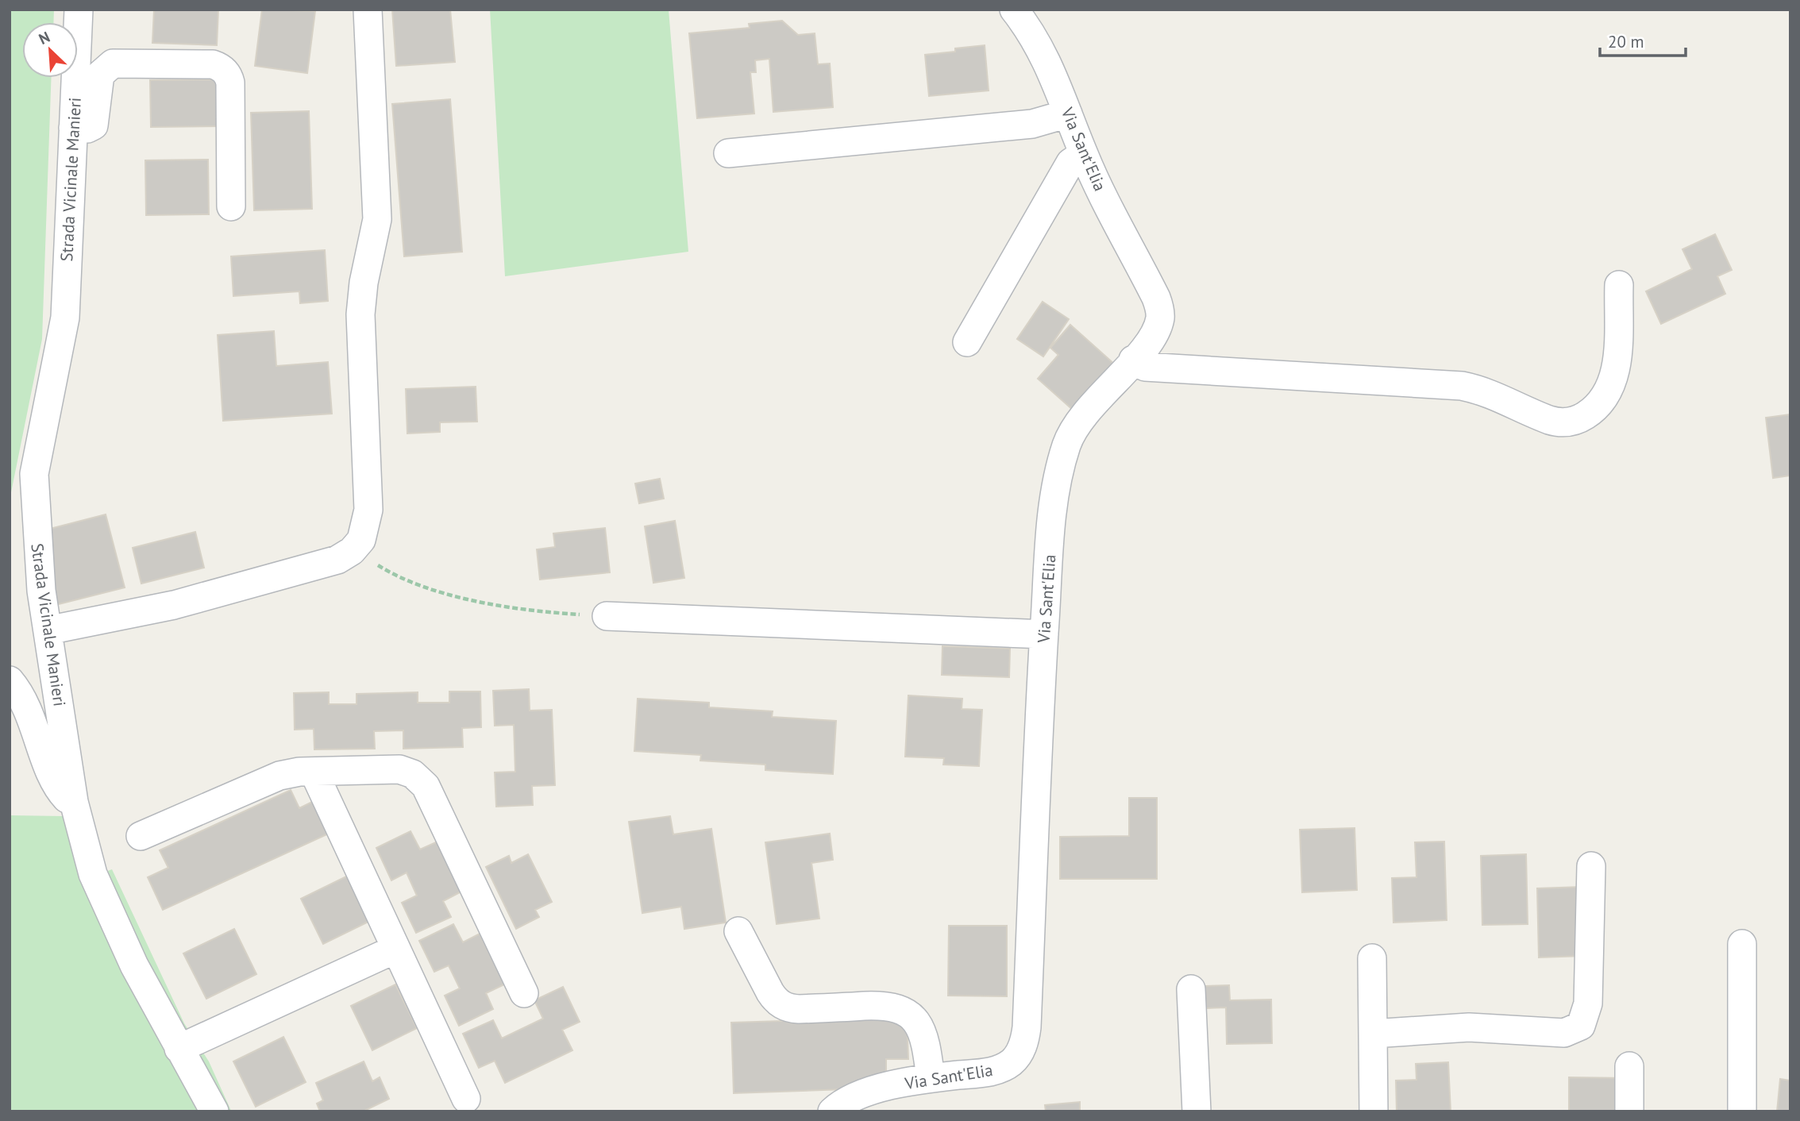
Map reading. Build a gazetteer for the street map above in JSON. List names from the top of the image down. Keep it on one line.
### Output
{"streets":{"street":["Via Sant'Elia","Strada Vicinale Manieri"]},"scale_bar":"20 m","north":"top left"}
